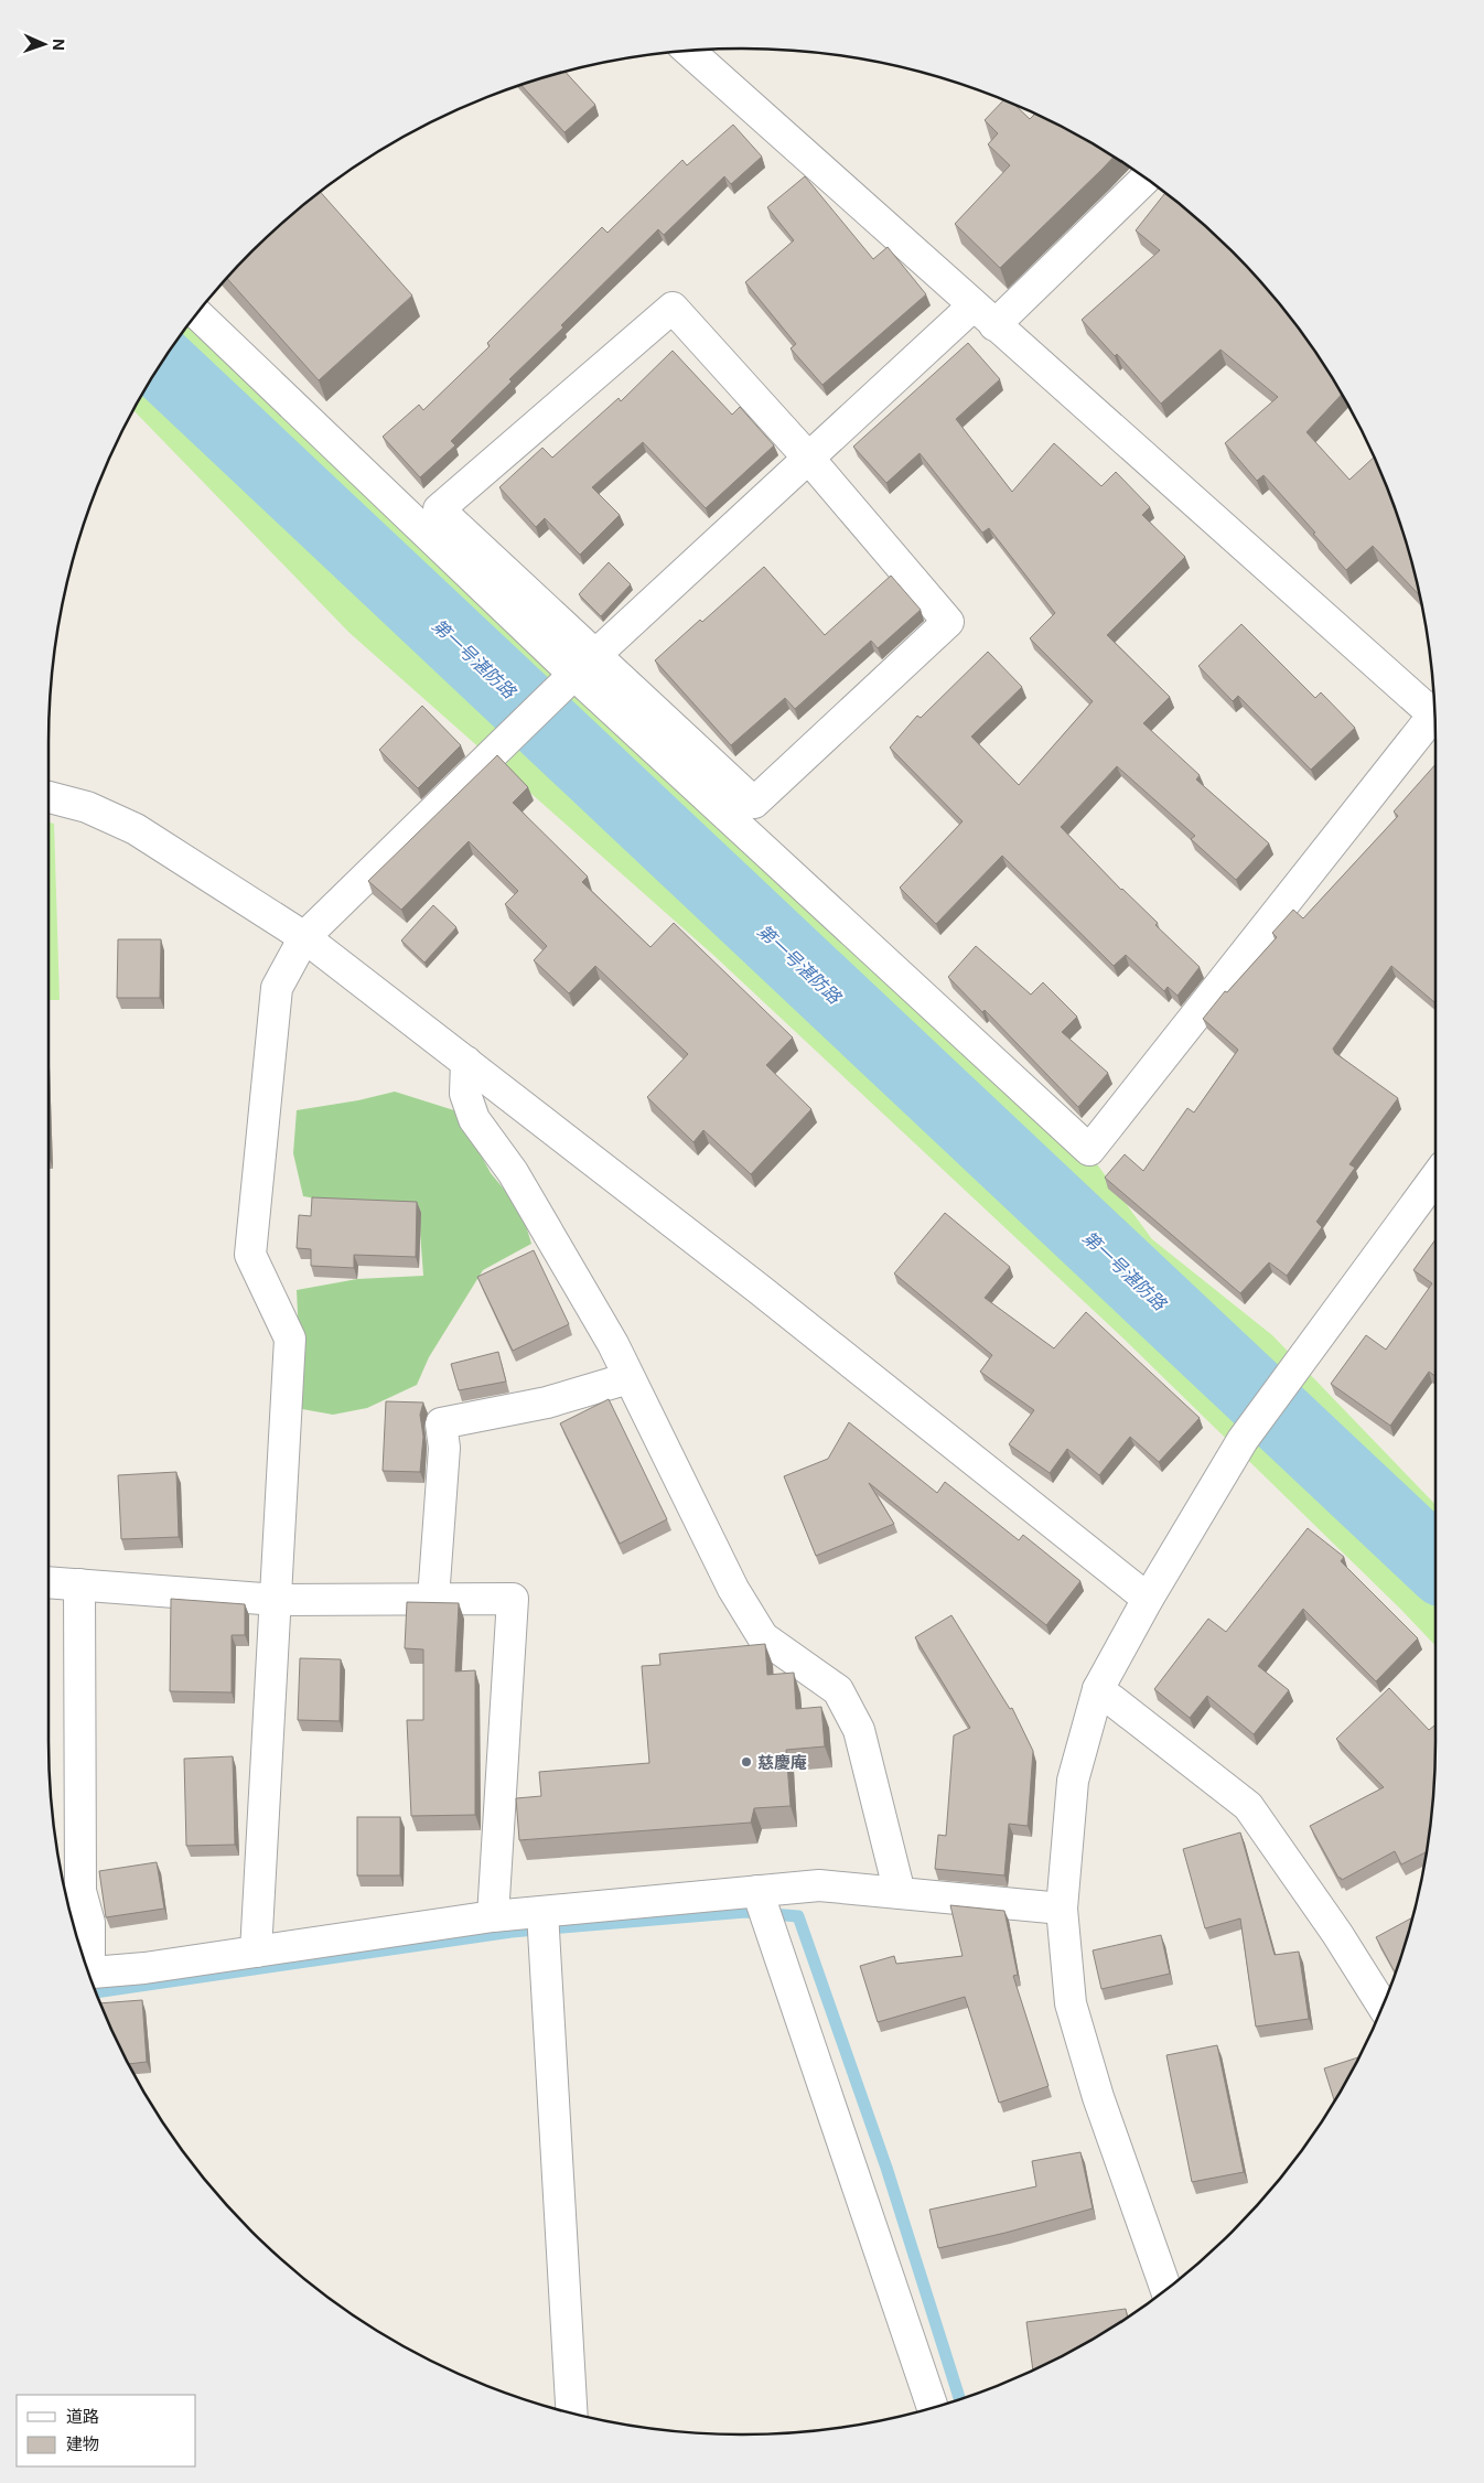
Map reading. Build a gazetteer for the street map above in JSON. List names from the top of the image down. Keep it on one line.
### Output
{"water":["第一号湛防路"],"places":["慈慶庵"],"legend":["道路","建物"],"north":"right"}
